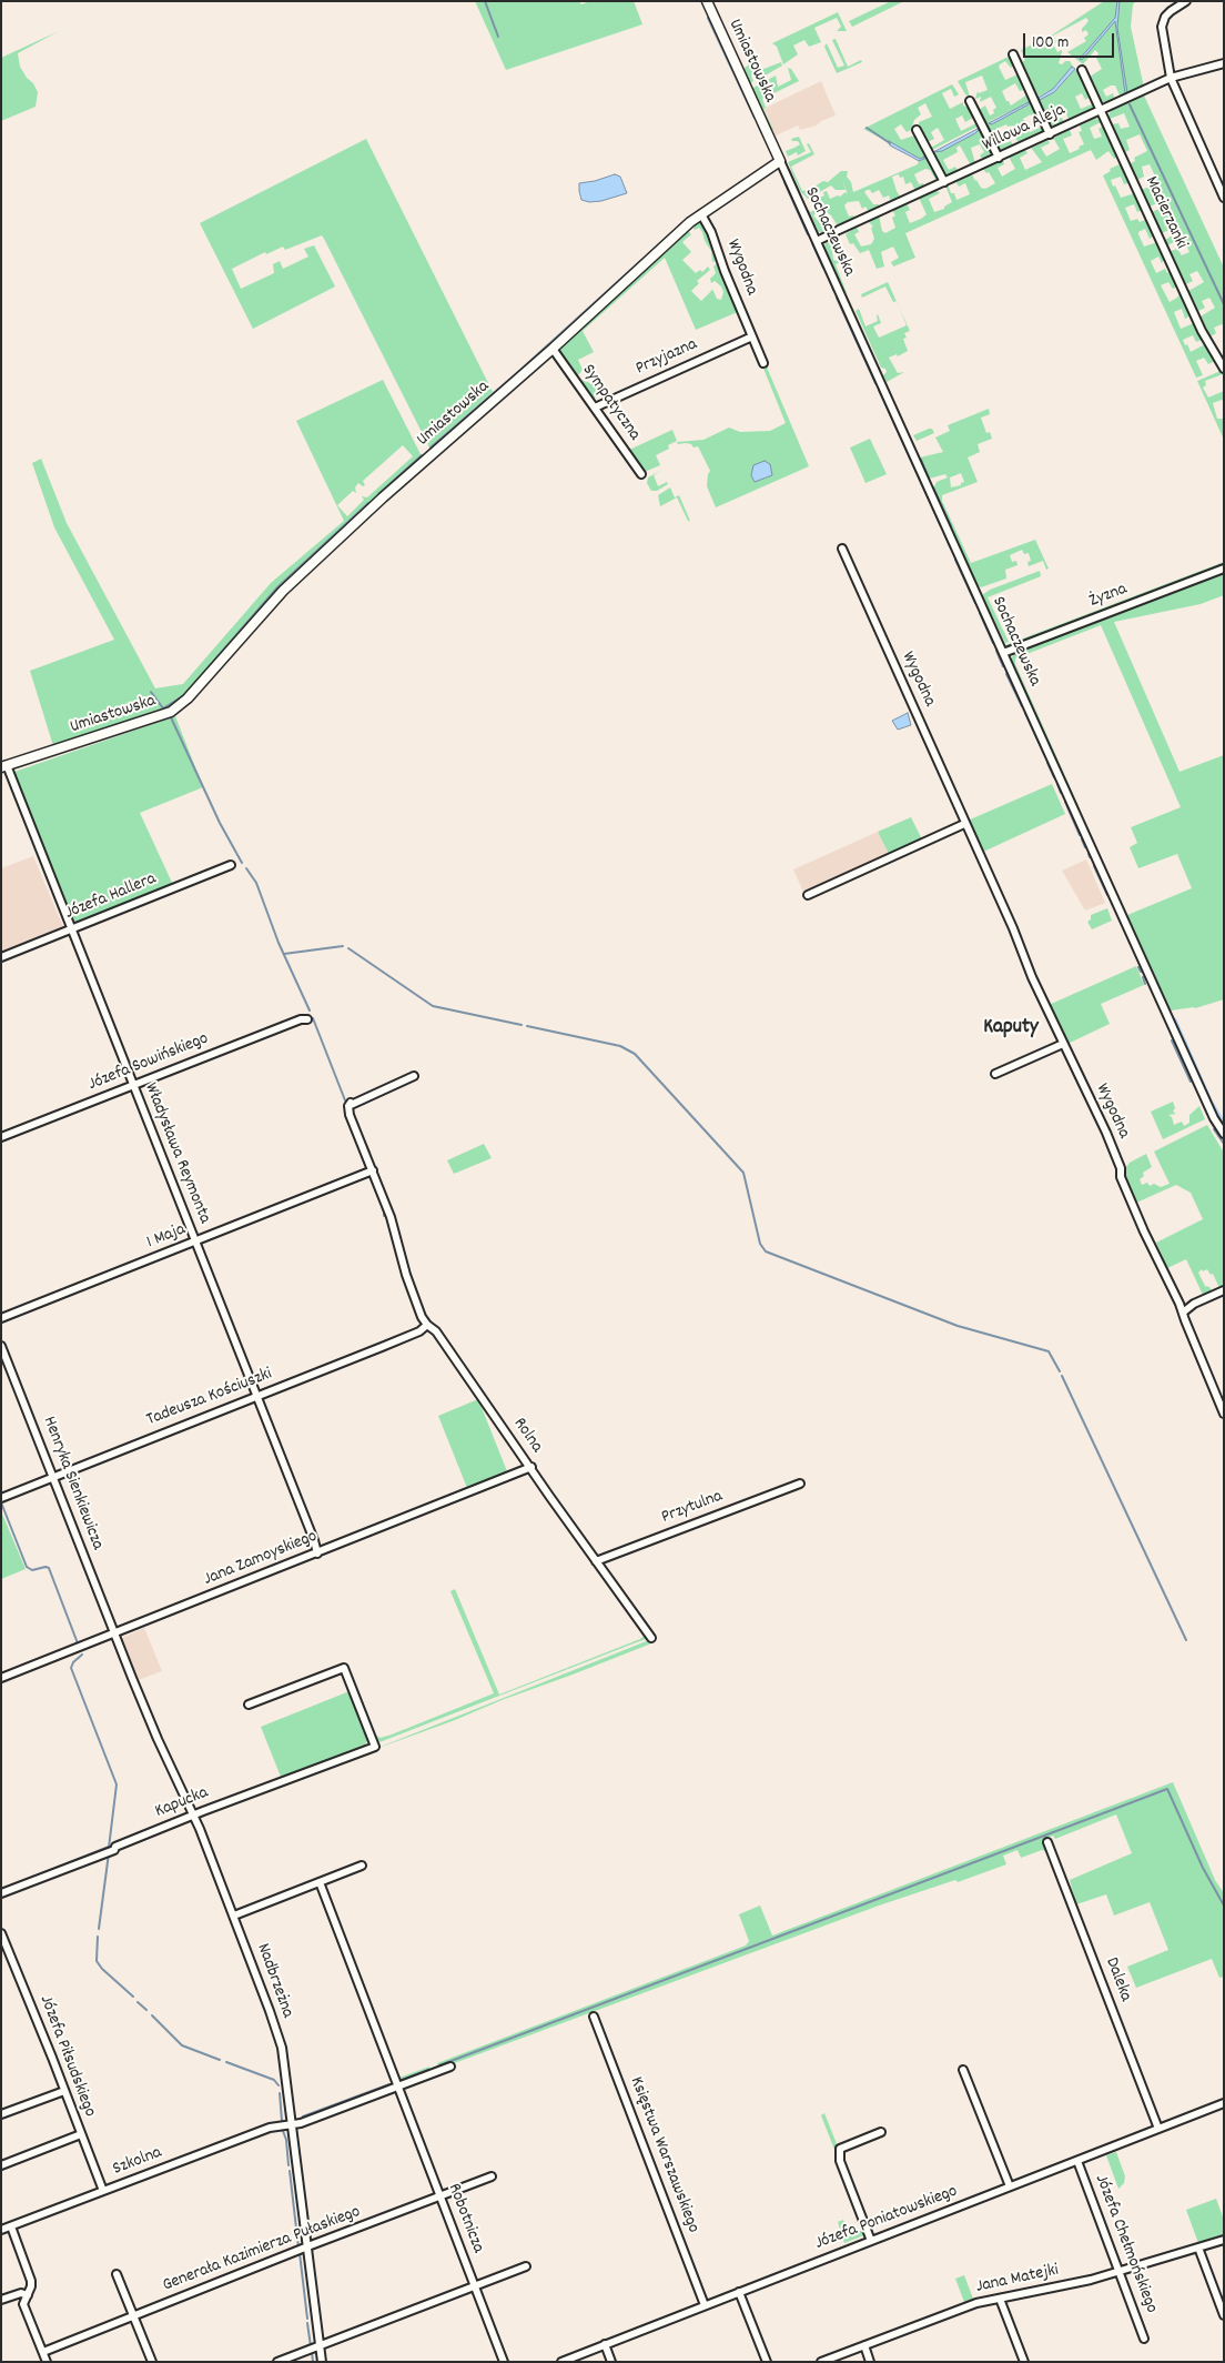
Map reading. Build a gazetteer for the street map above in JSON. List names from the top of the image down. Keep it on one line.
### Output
{"streets":{"main road":["Umiastowska"],"street":["Willowa Aleja","Macierzanki","Sochaczewska","Wygodna","Przyjazna","Sympatyczna","Żyzna","Józefa Hallera","Józefa Sowińskiego","Władysława Reymonta","1 Maja","Tadeusza Kościuszki","Rolna","Henryka Sienkiewicza","Przytulna","Jana Zamoyskiego","Kapucka","Daleka","Nadbrzeżna","Józefa Piłsudskiego","Księstwa Warszawskiego","Szkolna","Robotnicza","Józefa Poniatowskiego","Józefa Chełmońskiego","Generała Kazimierza Pułaskiego","Jana Matejki"]},"crossings":[["Umiastowska","Sochaczewska"],["Umiastowska","Wygodna"],["Umiastowska","Sympatyczna"],["Umiastowska","Władysława Reymonta"],["Willowa Aleja","Macierzanki"],["Willowa Aleja","Sochaczewska"],["Sochaczewska","Żyzna"],["Wygodna","Przyjazna"],["Przyjazna","Sympatyczna"],["Józefa Hallera","Władysława Reymonta"],["Józefa Sowińskiego","Władysława Reymonta"],["Władysława Reymonta","1 Maja"],["Władysława Reymonta","Tadeusza Kościuszki"],["Władysława Reymonta","Jana Zamoyskiego"],["1 Maja","Rolna"],["Tadeusza Kościuszki","Rolna"],["Tadeusza Kościuszki","Henryka Sienkiewicza"],["Rolna","Przytulna"],["Rolna","Jana Zamoyskiego"],["Henryka Sienkiewicza","Jana Zamoyskiego"],["Henryka Sienkiewicza","Nadbrzeżna"],["Jana Zamoyskiego","Nadbrzeżna"],["Kapucka","Nadbrzeżna"],["Daleka","Józefa Poniatowskiego"],["Nadbrzeżna","Szkolna"],["Nadbrzeżna","Generała Kazimierza Pułaskiego"],["Józefa Piłsudskiego","Szkolna"],["Księstwa Warszawskiego","Józefa Poniatowskiego"],["Szkolna","Robotnicza"],["Robotnicza","Generała Kazimierza Pułaskiego"],["Józefa Poniatowskiego","Józefa Chełmońskiego"],["Józefa Chełmońskiego","Jana Matejki"]],"districts":["Kaputy"],"scale_bar":"100 m"}
